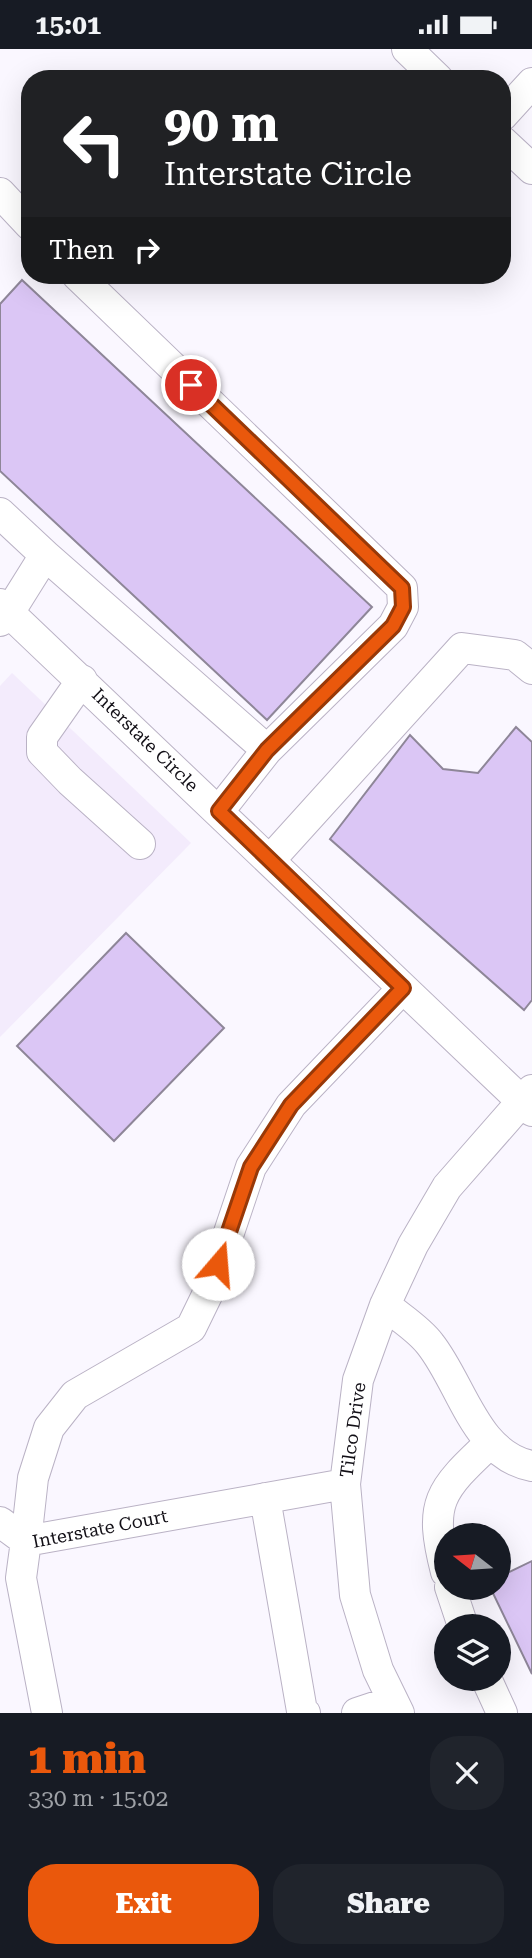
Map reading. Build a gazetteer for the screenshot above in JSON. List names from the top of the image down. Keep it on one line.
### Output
{"streets":{"street":["Interstate Circle","Tilco Drive","Interstate Court"]},"crossings":[["Interstate Circle","Tilco Drive"],["Tilco Drive","Interstate Court"]],"north":"left","page":{"status":"15:01","turn":["90 m","Interstate Circle"],"then":"Then","heading":["1 min","330 m · 15:02"],"buttons":["Exit","Share"]}}
